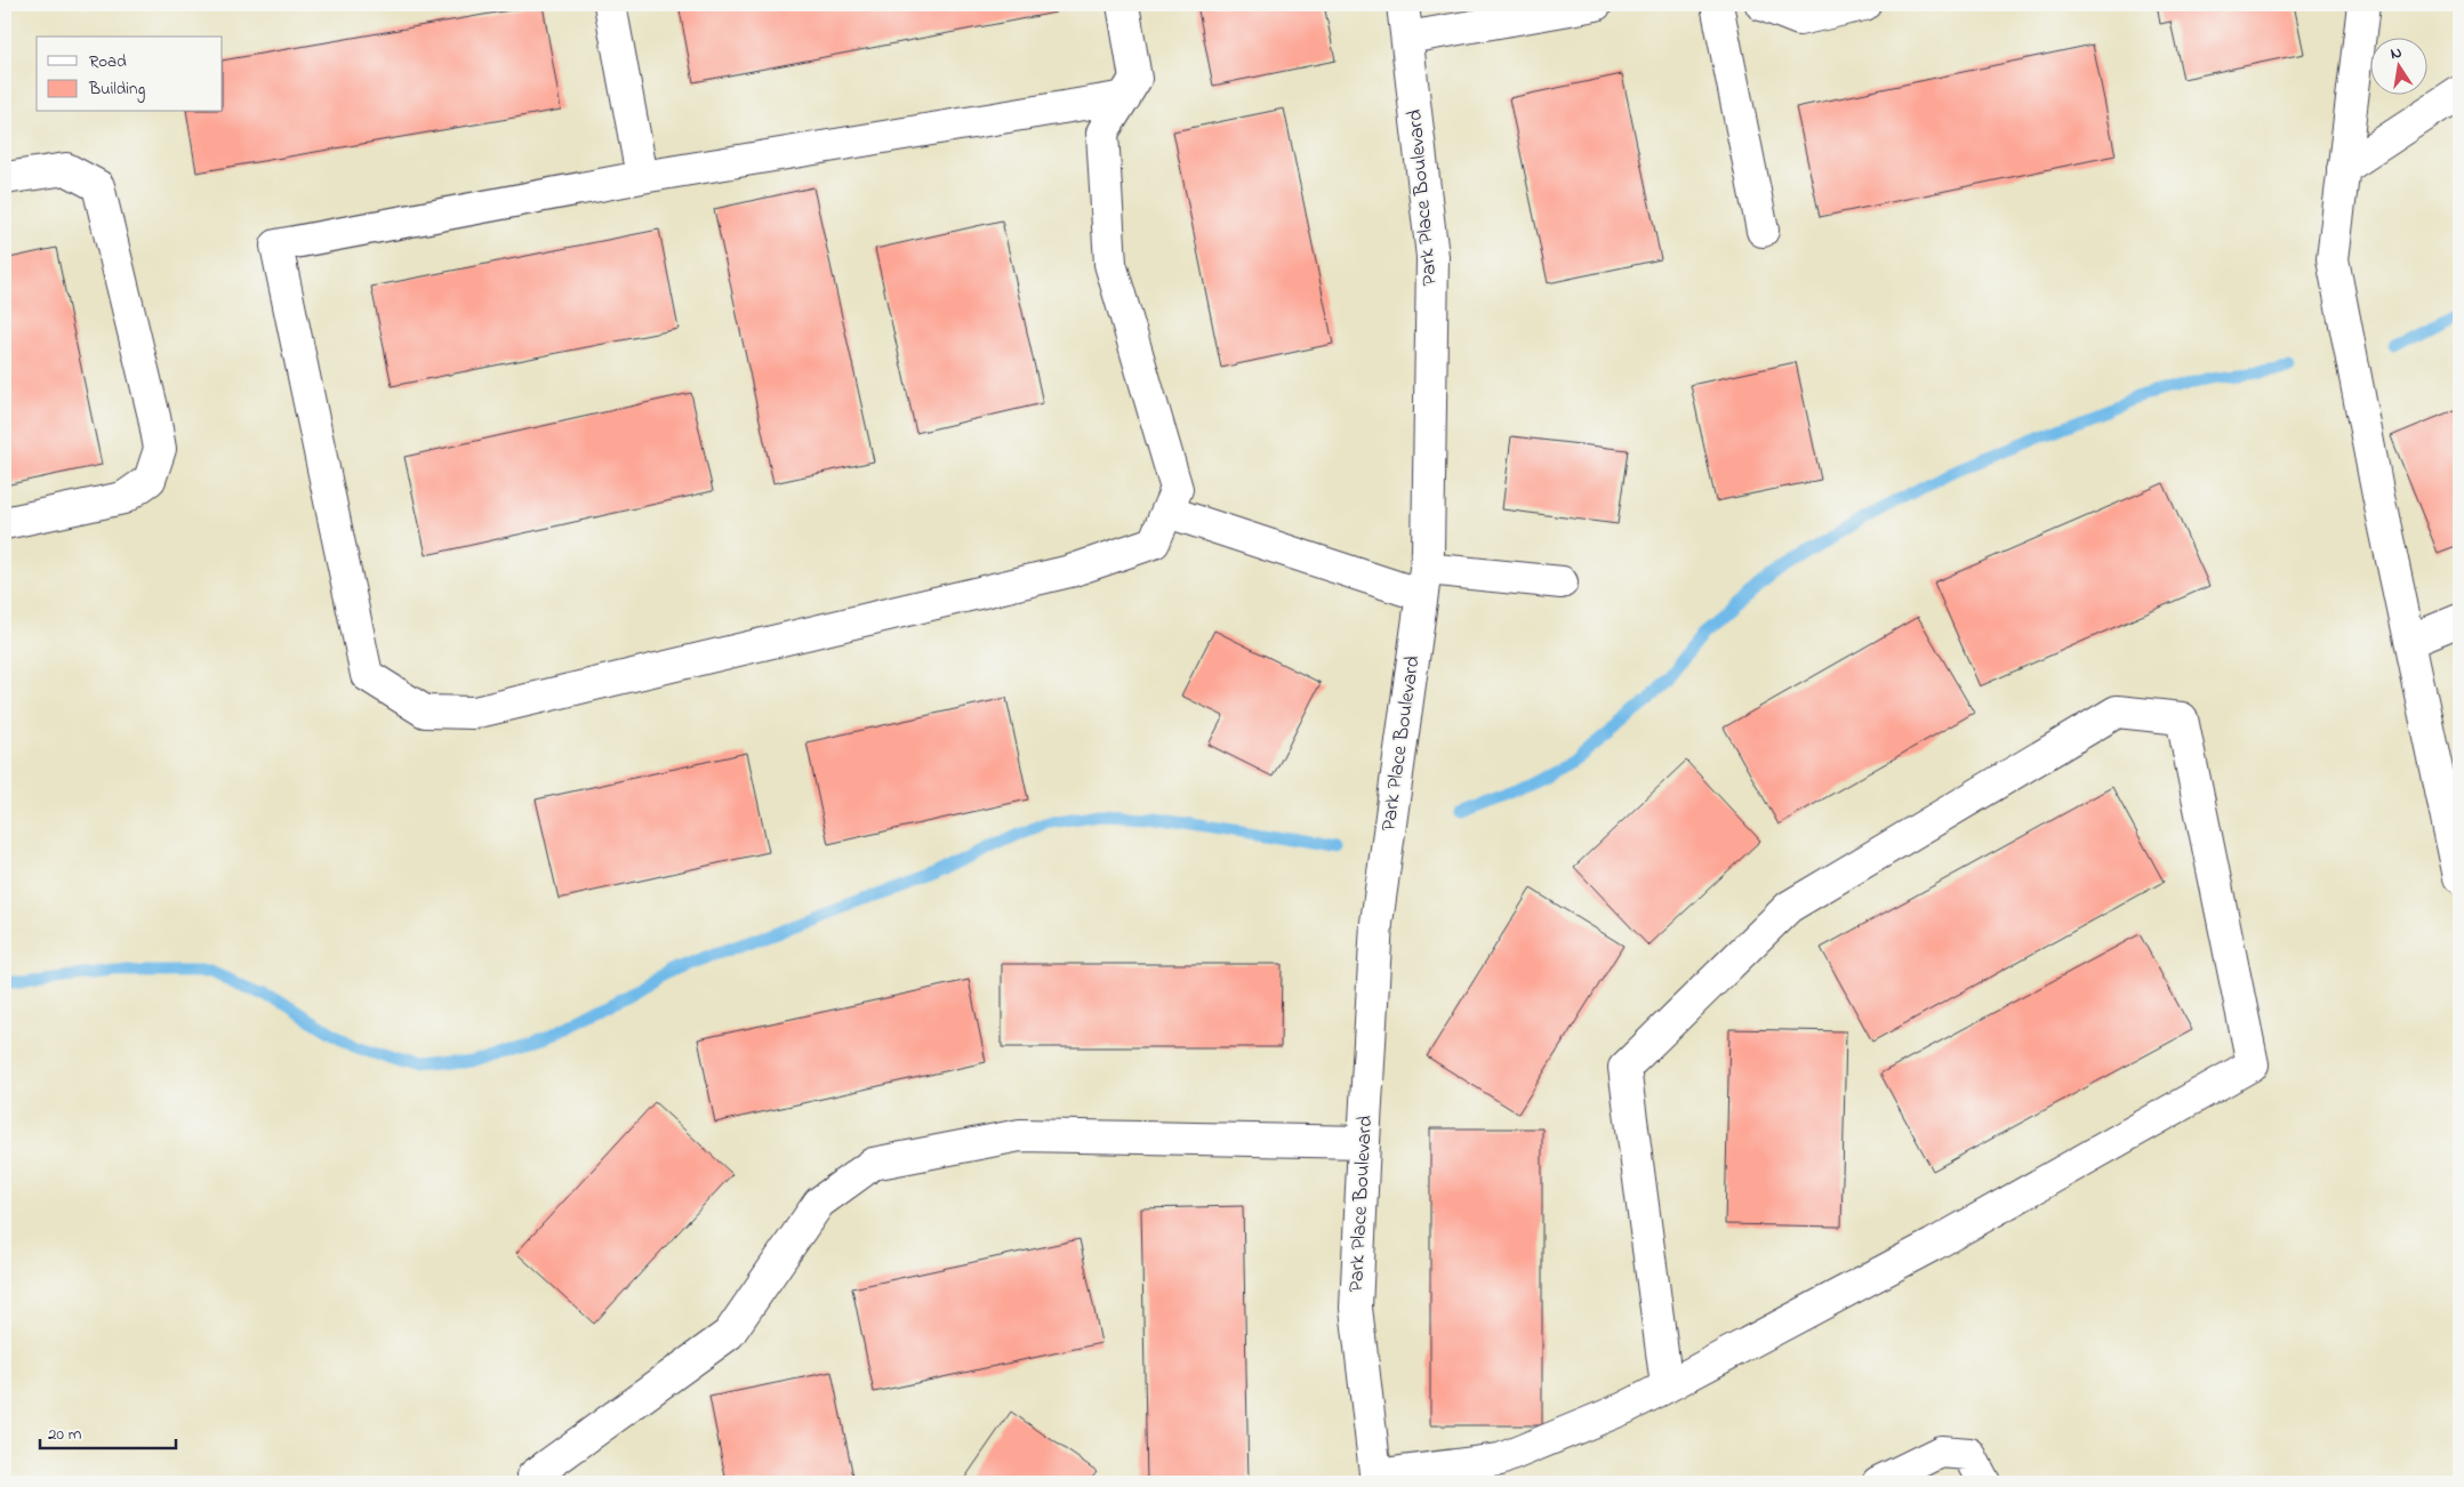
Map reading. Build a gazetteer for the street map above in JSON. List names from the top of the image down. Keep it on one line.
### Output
{"streets":{"street":["Park Place Boulevard"]},"legend":["Road","Building"],"scale_bar":"20 m","north":"top"}
